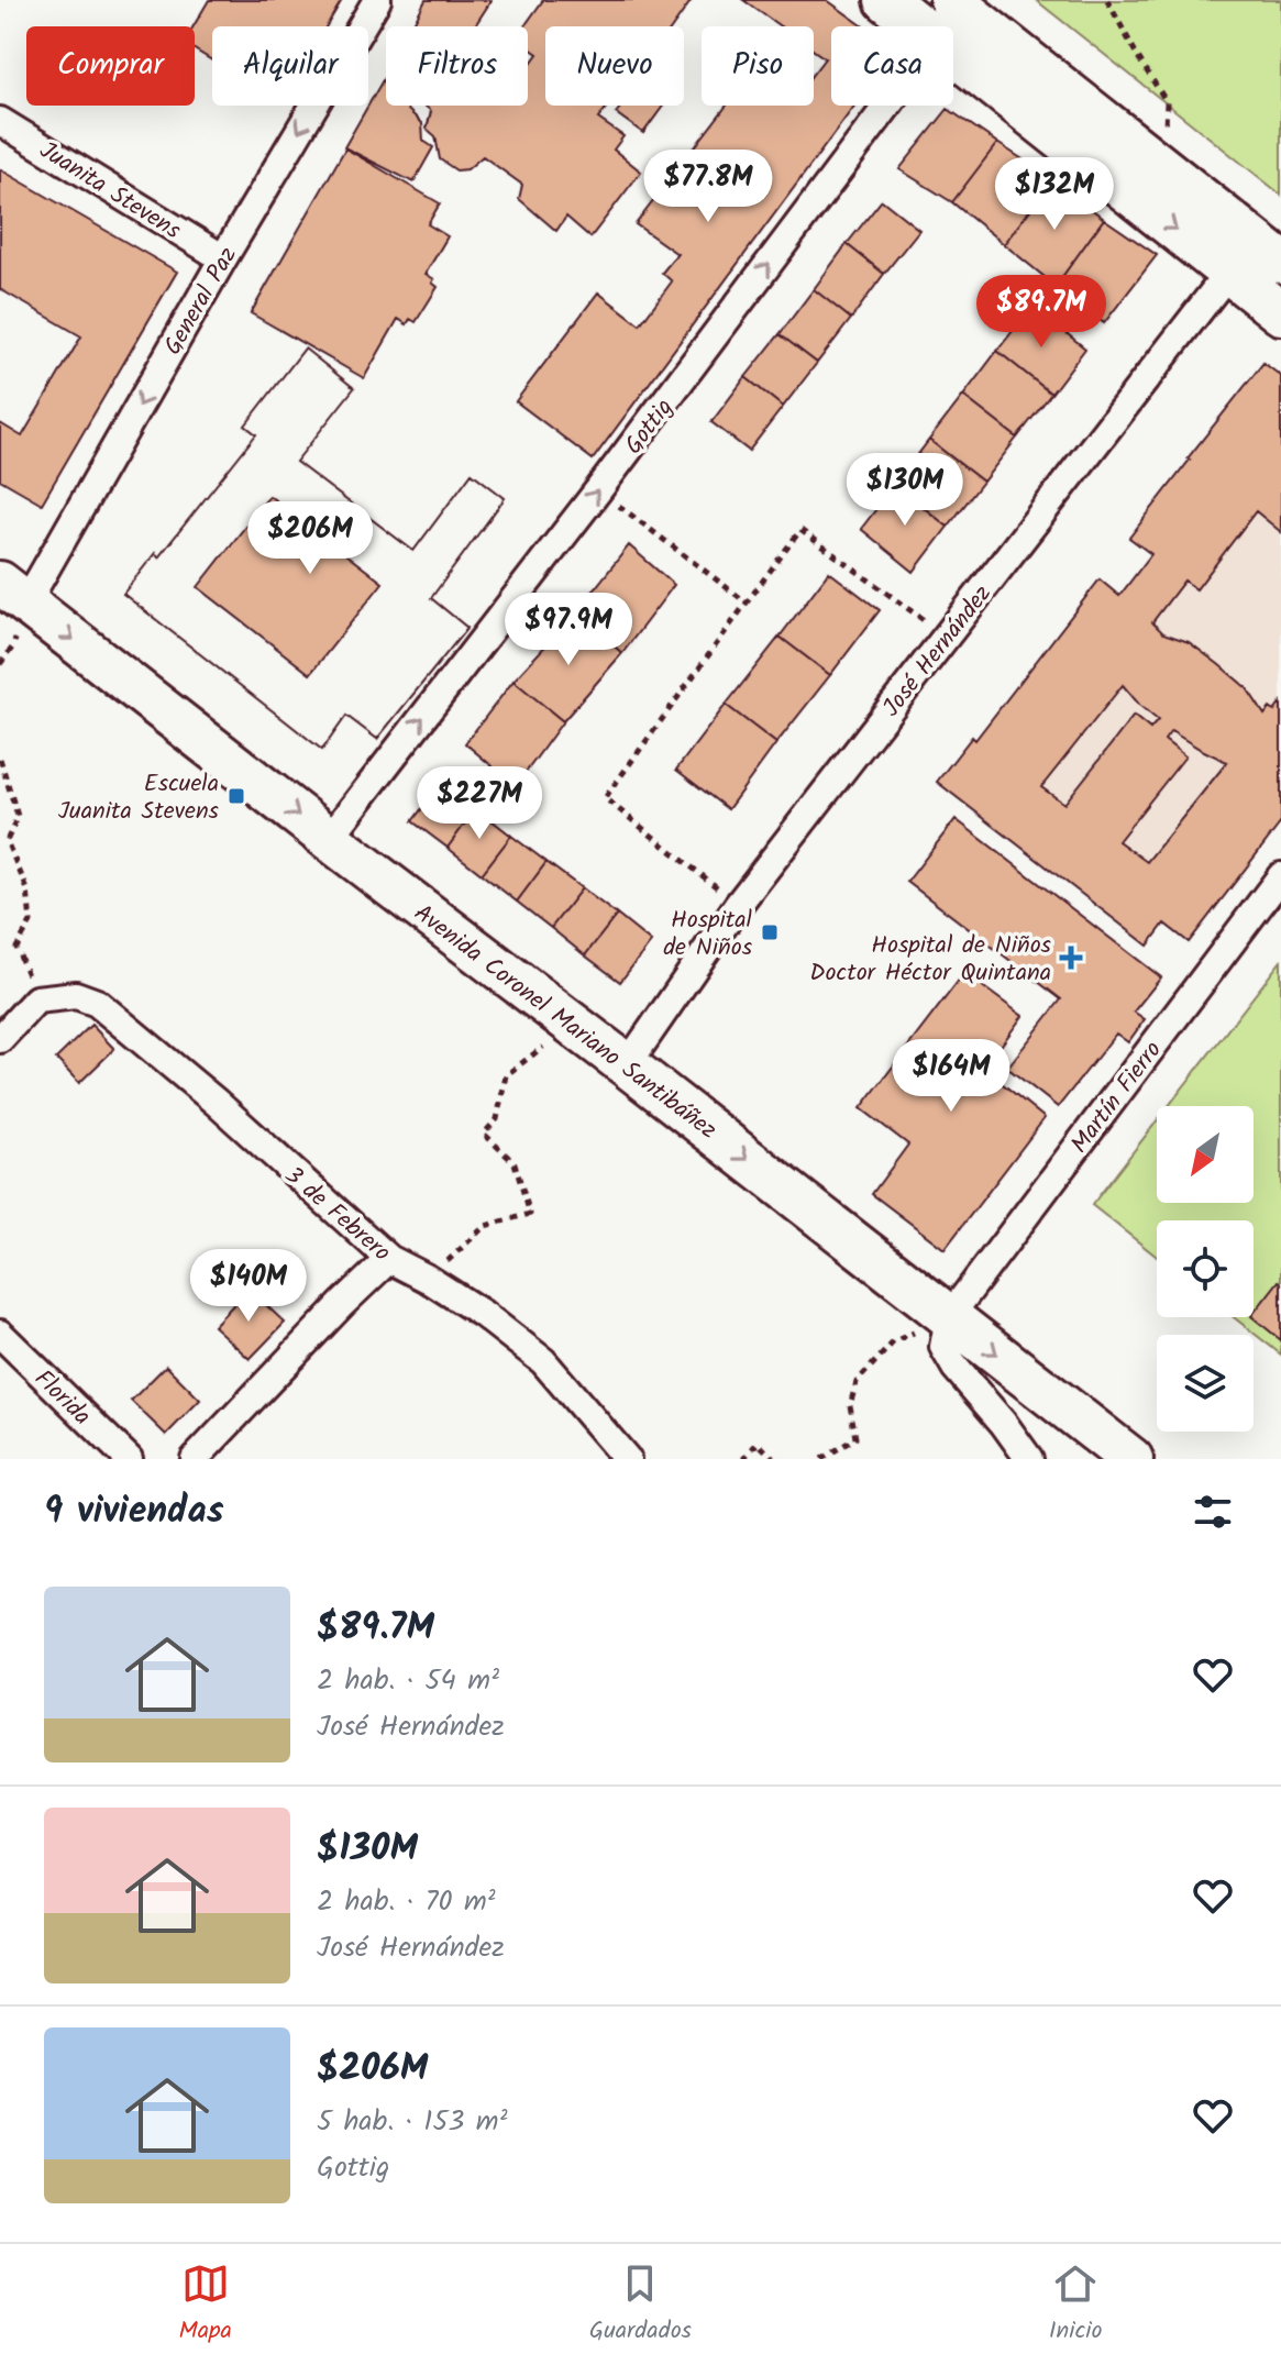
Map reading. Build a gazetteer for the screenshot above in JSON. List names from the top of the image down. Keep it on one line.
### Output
{"streets":{"main road":["Avenida Coronel Mariano Santibáñez"],"street":["Juanita Stevens","General Paz","Gottig","José Hernández","Martín Fierro","3 de Febrero","Florida"]},"crossings":[["Juanita Stevens","General Paz"],["General Paz","Avenida Coronel Mariano Santibáñez"],["Gottig","Avenida Coronel Mariano Santibáñez"],["José Hernández","Avenida Coronel Mariano Santibáñez"],["Avenida Coronel Mariano Santibáñez","Martín Fierro"]],"one_way":["General Paz","Gottig","Avenida Coronel Mariano Santibáñez"],"places":{"transit":["Escuela Juanita Stevens","Hospital de Niños"],"health":["Hospital de Niños Doctor Héctor Quintana"]},"north":"bottom left","page":{"chip":["Comprar","Alquilar","Filtros","Nuevo","Piso","Casa"],"price":["$77.8M","$132M","$89.7M","$130M","$206M","$97.9M","$227M","$164M","$140M"],"heading":"9 viviendas","list":[{"name":"$89.7M","note":"2 hab. · 54 m² · José Hernández"},{"name":"$130M","note":"2 hab. · 70 m² · José Hernández"},{"name":"$206M","note":"5 hab. · 153 m² · Gottig"}],"tabs":["Mapa","Guardados","Inicio"]}}
